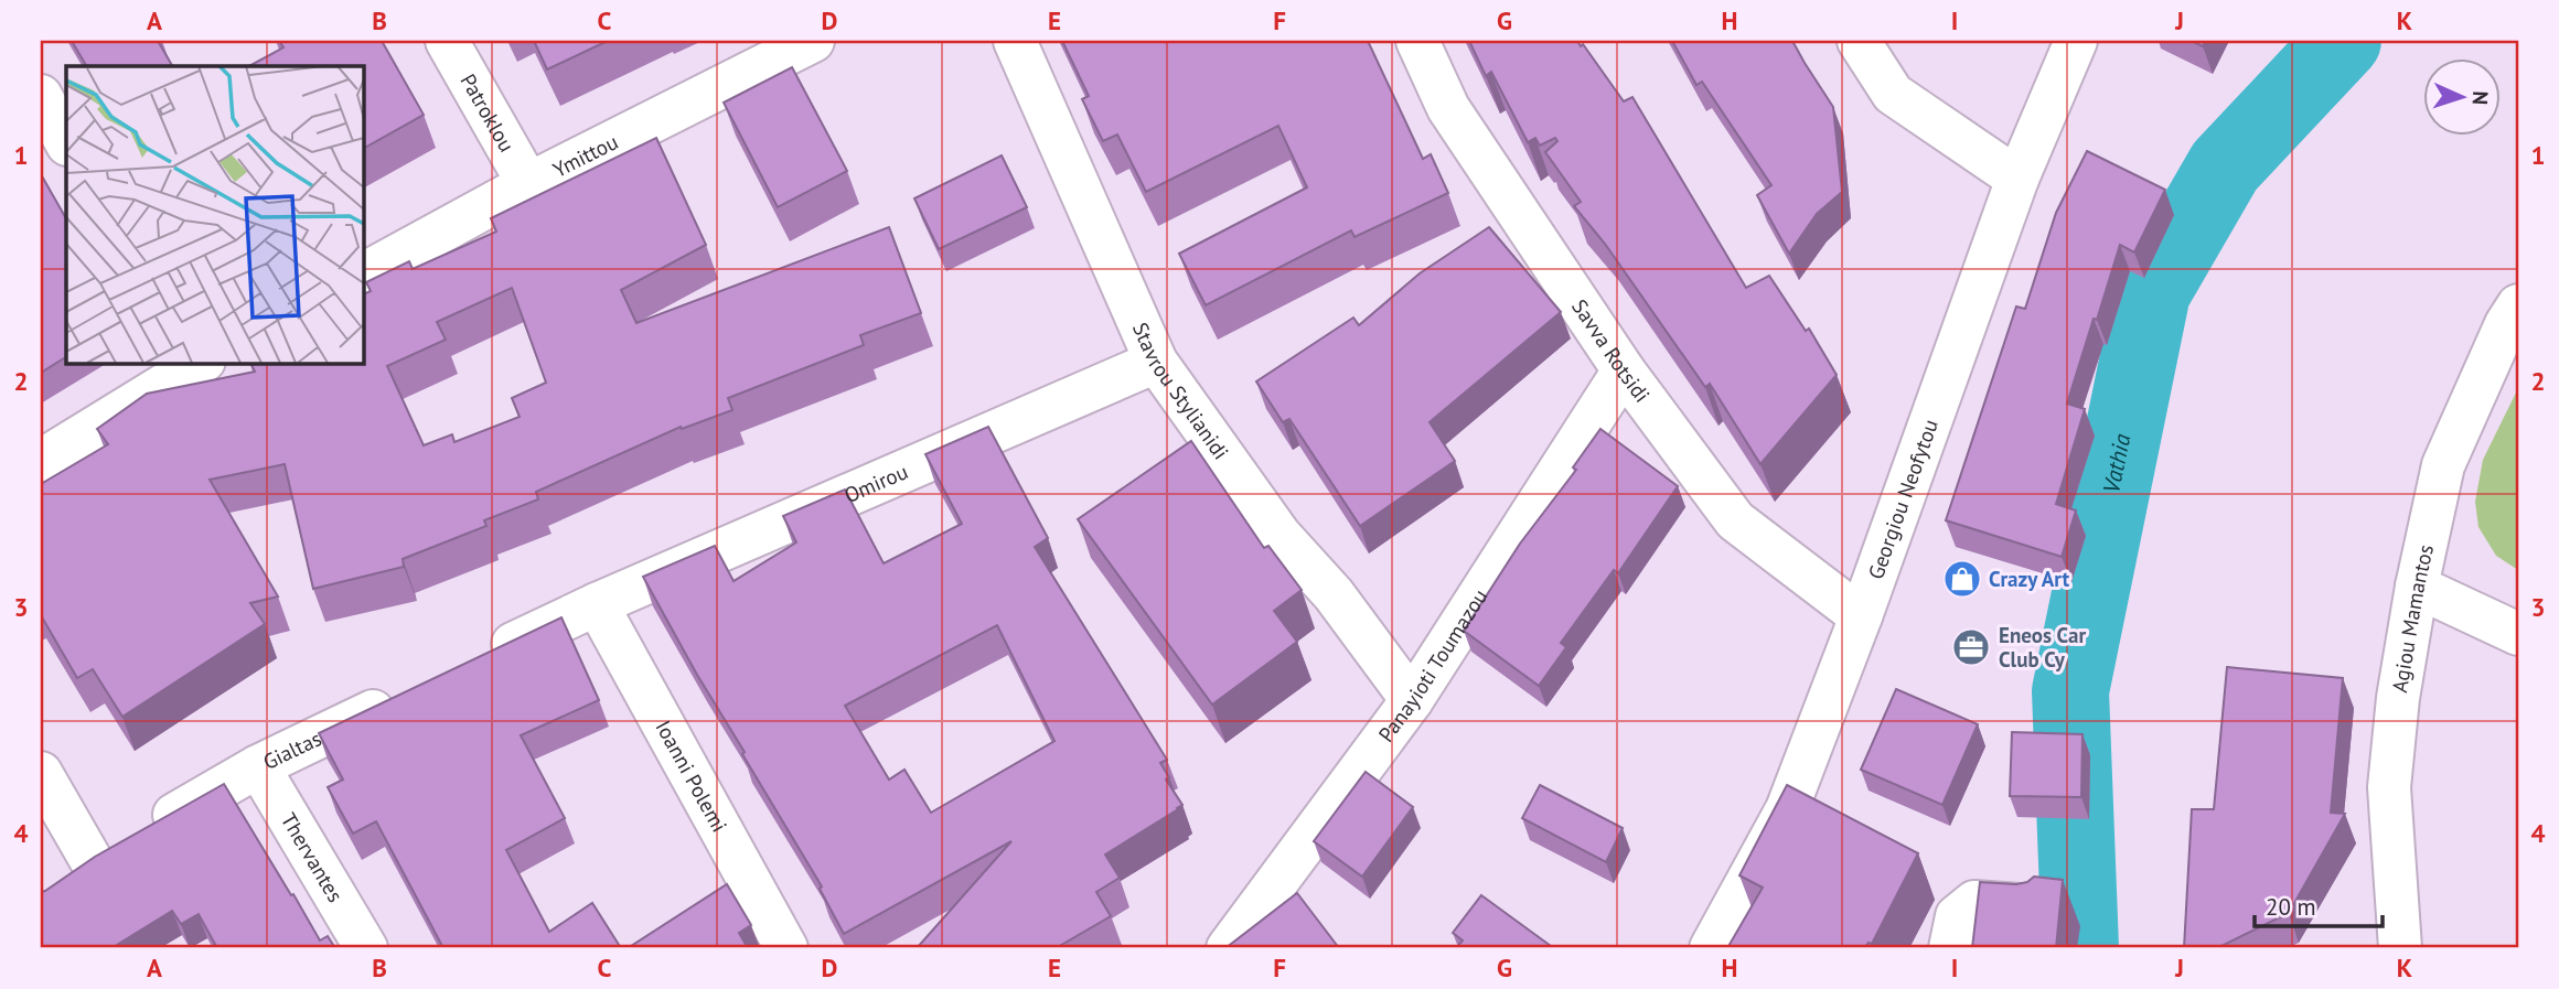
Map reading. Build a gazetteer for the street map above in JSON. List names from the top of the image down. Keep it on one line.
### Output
{"streets":{"street":["Patroklou","Ymittou","Savva Rotsidi","Stavrou Stylianidi","Omirou","Georgiou Neofytou","Agiou Mamantos","Panayioti Toumazou","Gialtas","Ioanni Polemi","Thervantes"]},"crossings":[["Patroklou","Ymittou"],["Savva Rotsidi","Georgiou Neofytou"],["Savva Rotsidi","Panayioti Toumazou"],["Stavrou Stylianidi","Omirou"],["Stavrou Stylianidi","Panayioti Toumazou"],["Omirou","Ioanni Polemi"],["Gialtas","Thervantes"]],"water":["Vathia"],"places":{"shop":["Crazy Art"],"office":["Eneos Car Club Cy"]},"scale_bar":"20 m","north":"right","grid":{"columns":["A","B","C","D","E","F","G","H","I","J","K"],"rows":["1","2","3","4"]}}
